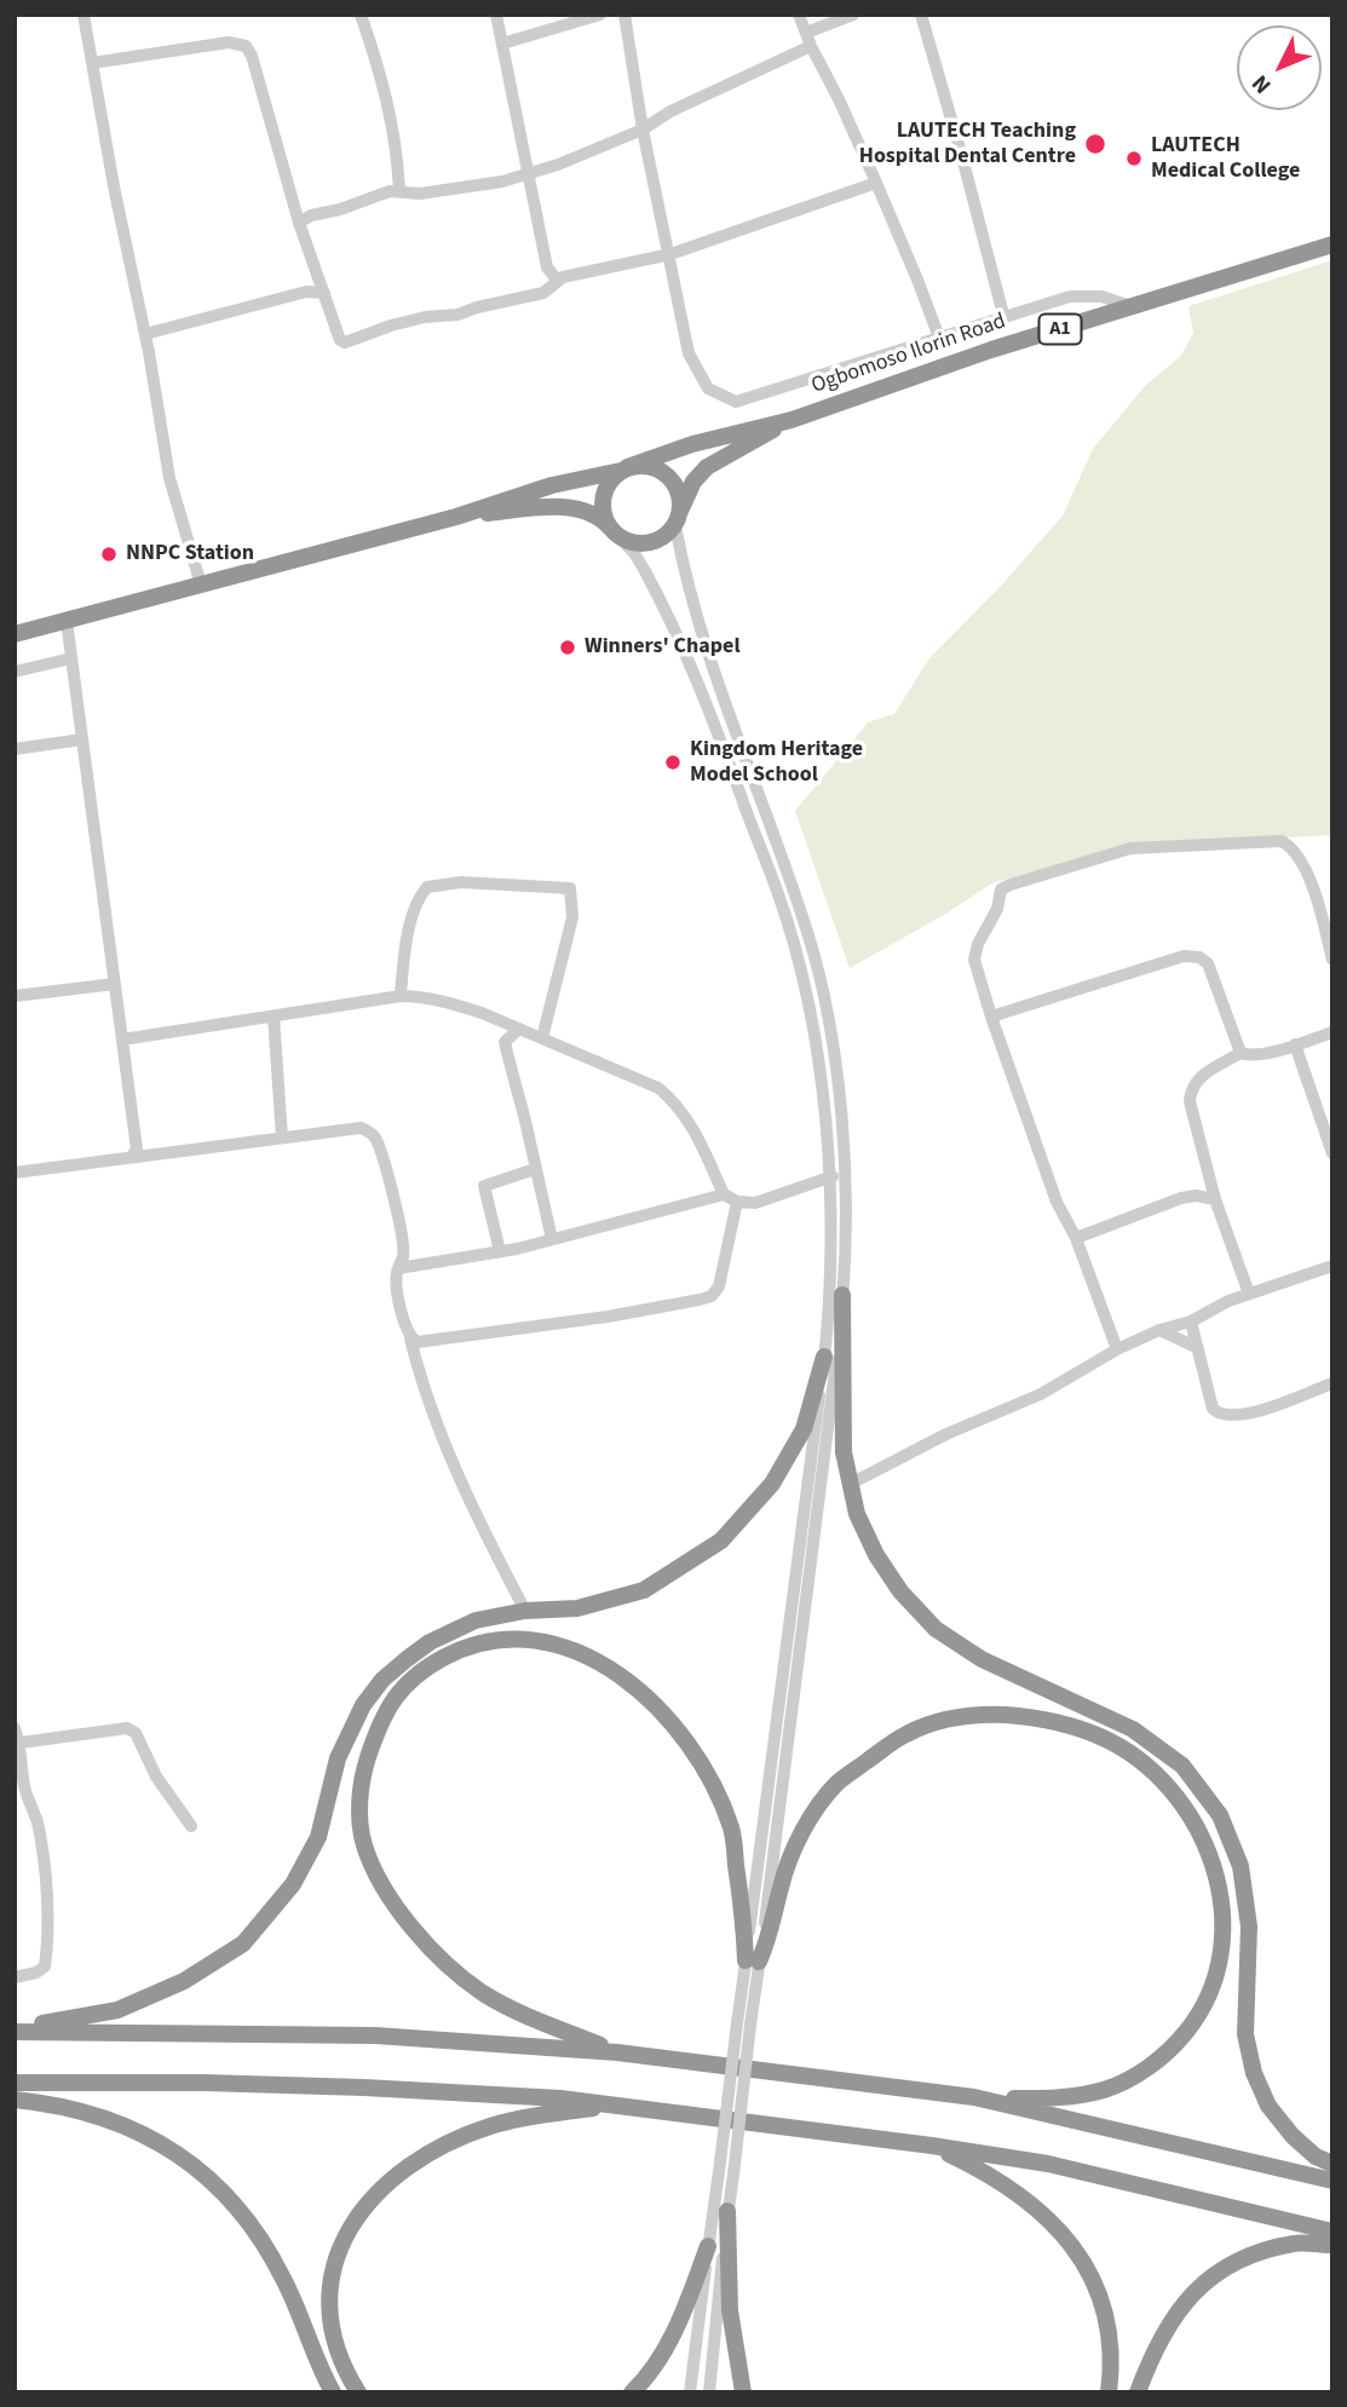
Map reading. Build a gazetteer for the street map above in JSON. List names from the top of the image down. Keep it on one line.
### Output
{"streets":{"highway":["A1","Ogbomoso Ilorin Road"]},"crossings":[["A1","Ogbomoso Ilorin Road"]],"places":["LAUTECH Teaching Hospital Dental Centre","LAUTECH Medical College","NNPC Station","Winners' Chapel","Kingdom Heritage Model School"],"north":"bottom left"}
